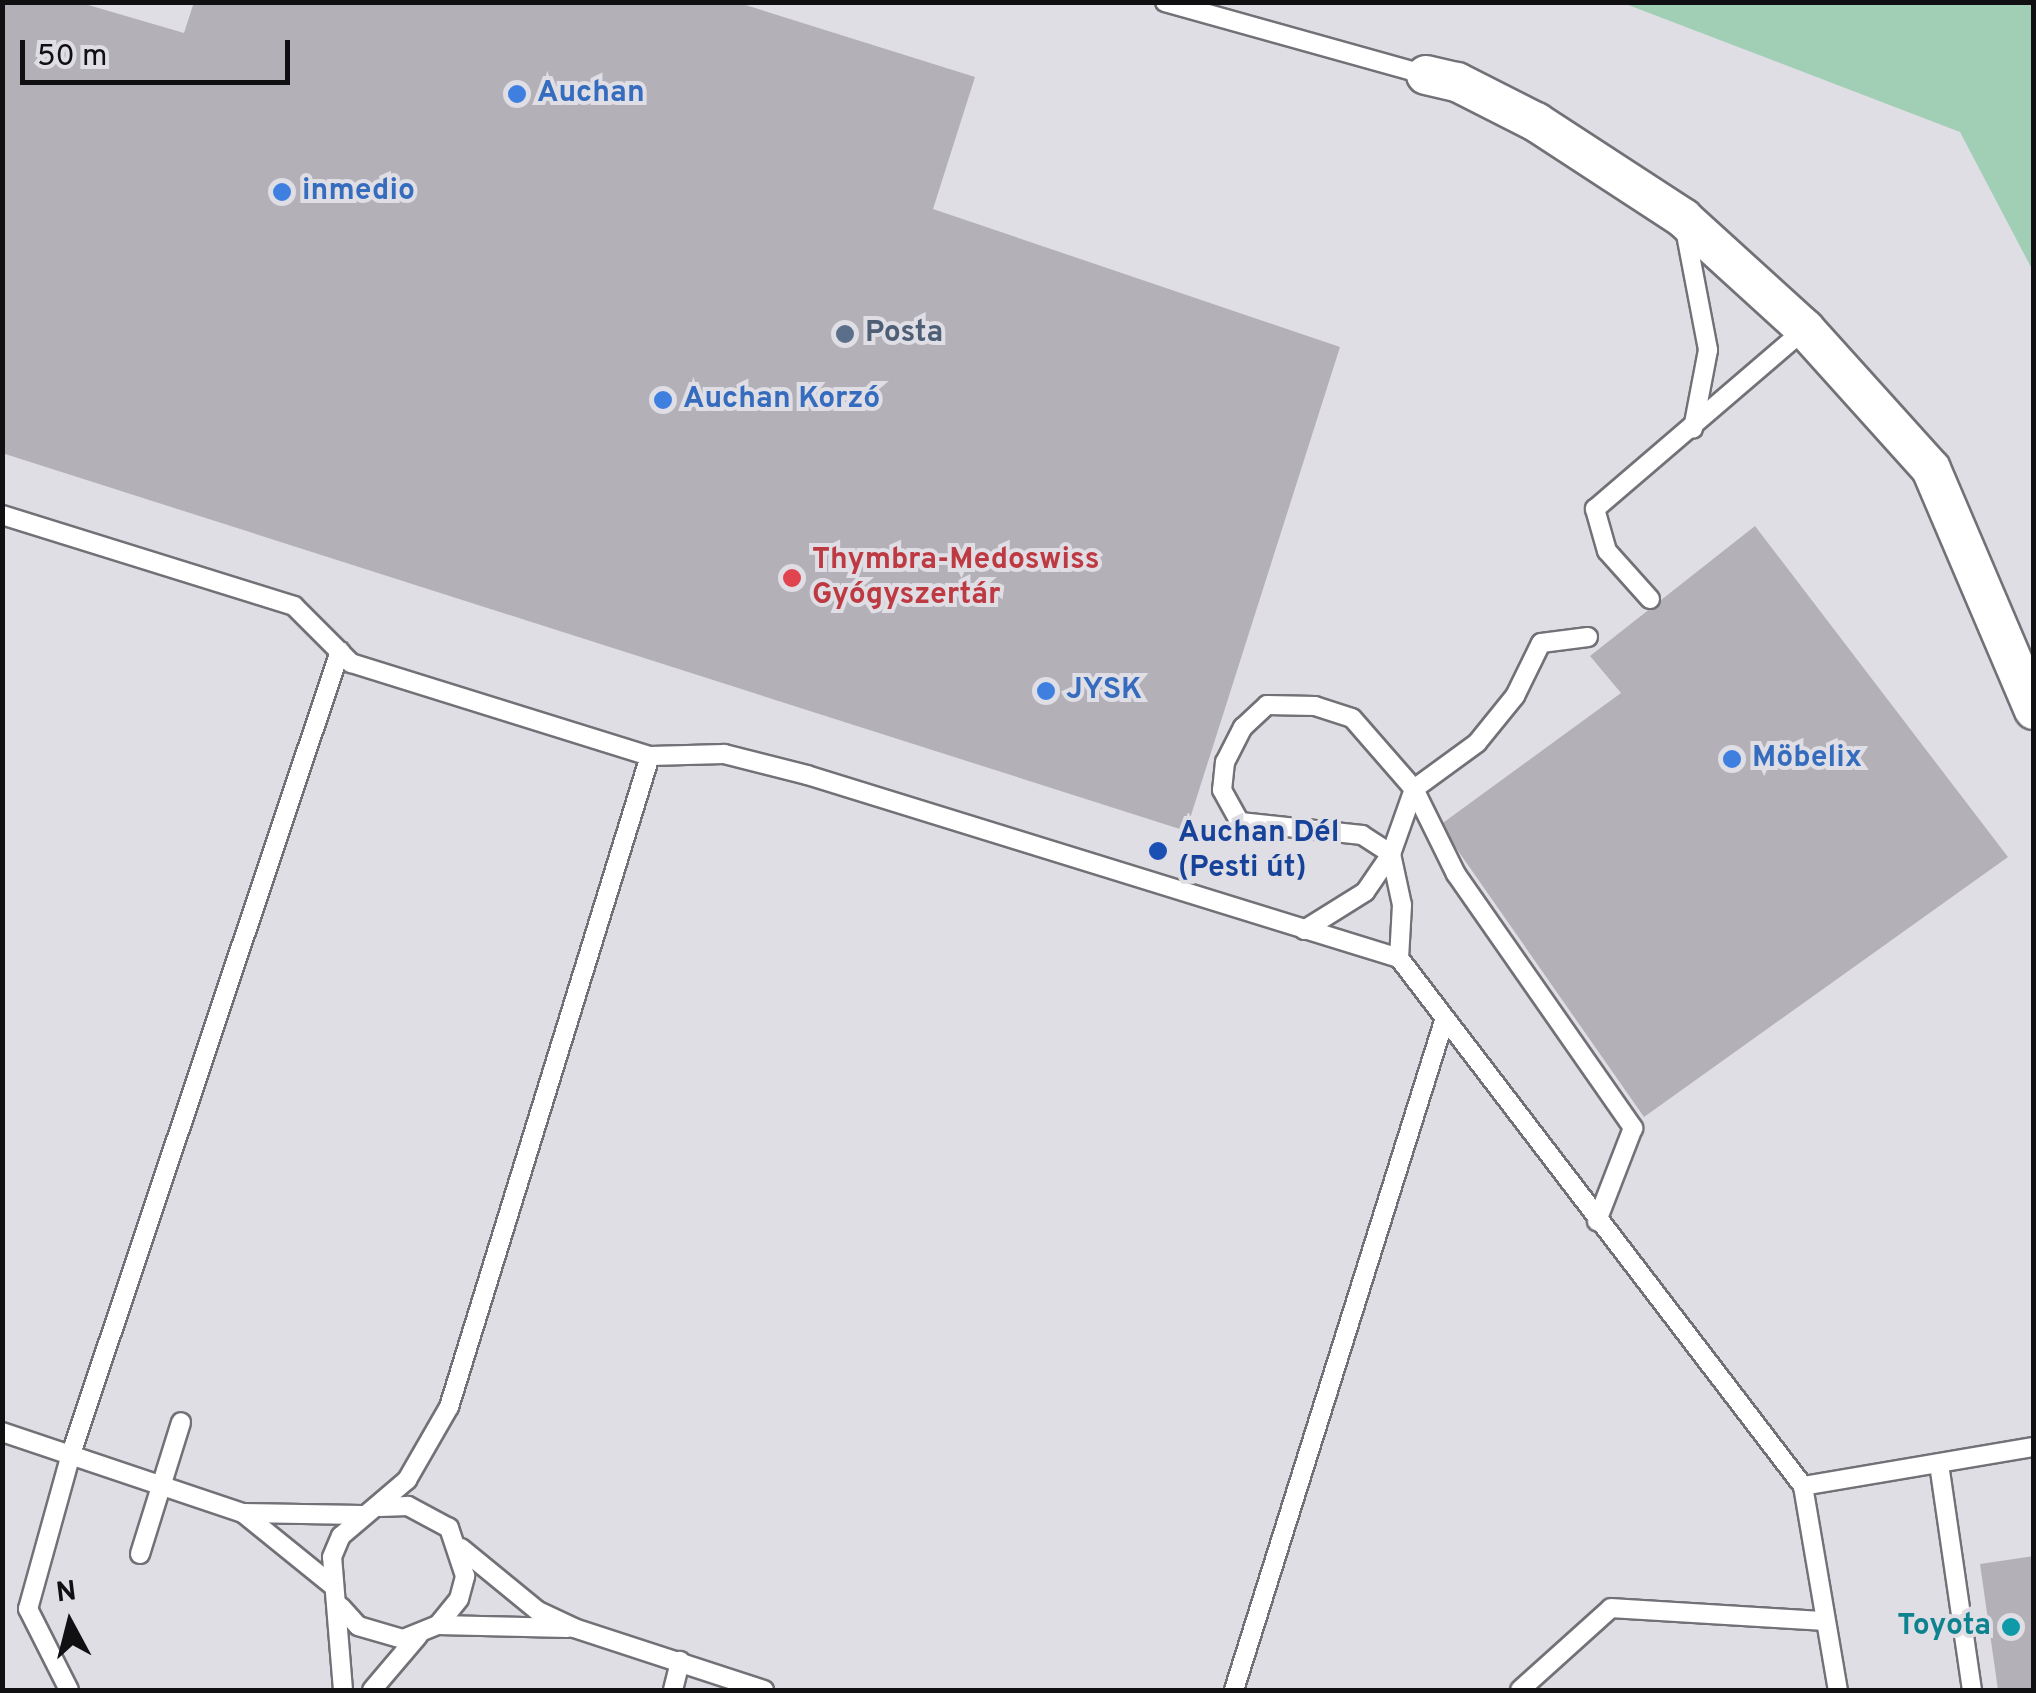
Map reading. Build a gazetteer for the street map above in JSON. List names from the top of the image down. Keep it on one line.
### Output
{"places":["Auchan","inmedio","Posta","Auchan Korzó","Thymbra-Medoswiss Gyógyszertár","JYSK","Möbelix","Auchan Dél (Pesti út)","Toyota"],"scale_bar":"50 m","north":"top"}
